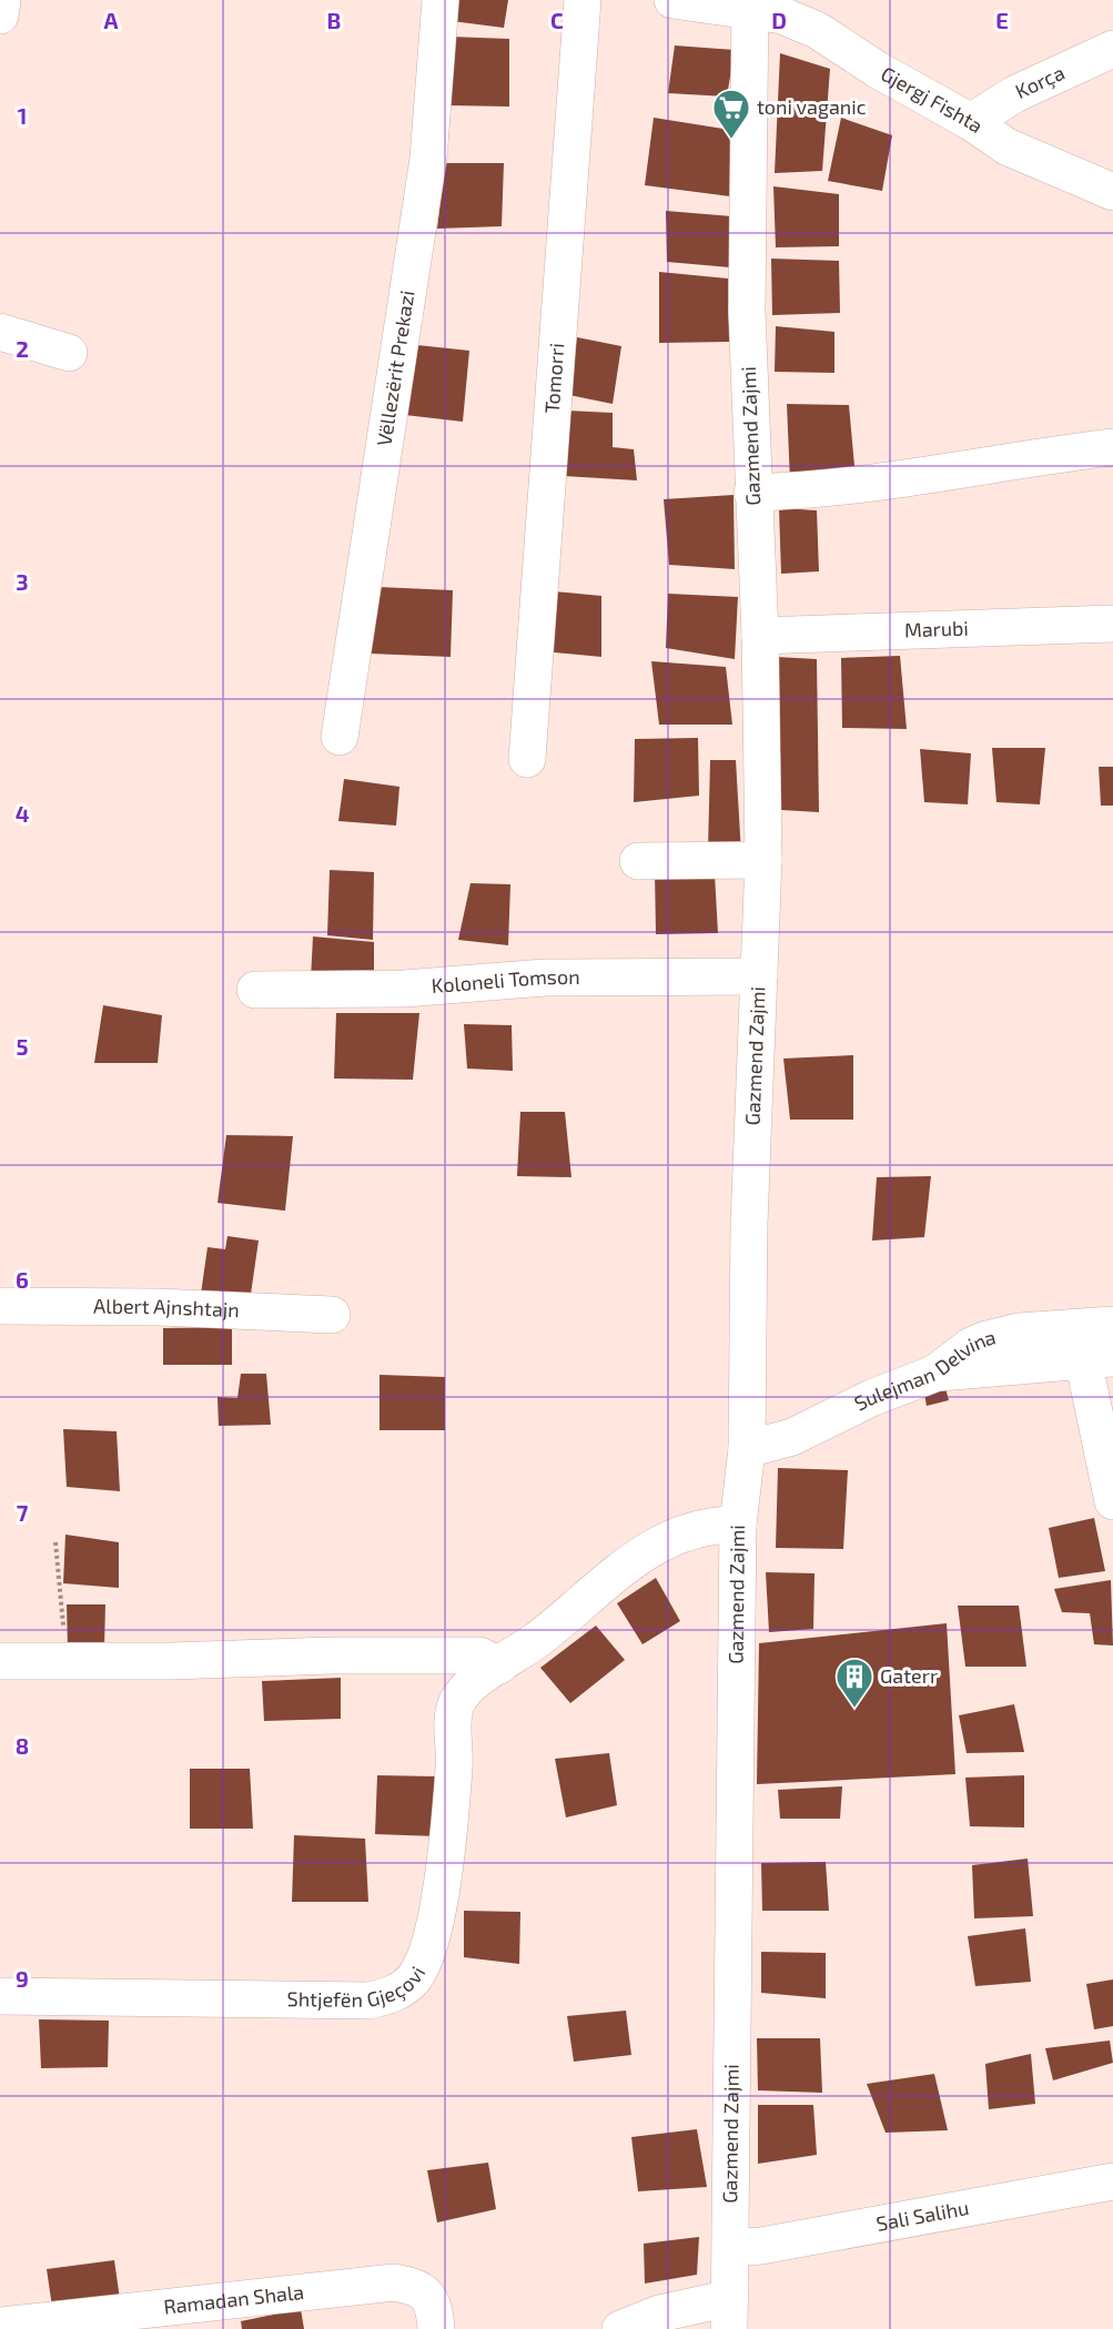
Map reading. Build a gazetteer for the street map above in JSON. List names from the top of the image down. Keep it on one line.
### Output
{"streets":{"street":["Korça","Gjergj Fishta","Vëllezërit Prekazi","Tomorri","Gazmend Zajmi","Marubi","Koloneli Tomson","Albert Ajnshtajn","Sulejman Delvina","Shtjefën Gjeçovi","Sali Salihu","Ramadan Shala"]},"crossings":[["Korça","Gjergj Fishta"],["Gjergj Fishta","Gazmend Zajmi"],["Gazmend Zajmi","Marubi"],["Gazmend Zajmi","Koloneli Tomson"],["Gazmend Zajmi","Sulejman Delvina"],["Gazmend Zajmi","Shtjefën Gjeçovi"],["Gazmend Zajmi","Sali Salihu"]],"places":{"supermarket":["toni vaganic"],"building":["Gaterr"]},"grid":{"columns":["A","B","C","D","E"],"rows":["1","2","3","4","5","6","7","8","9"]}}
